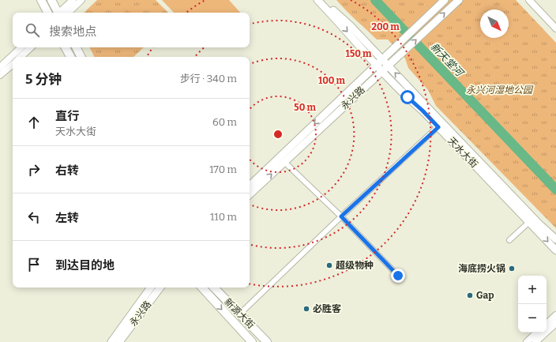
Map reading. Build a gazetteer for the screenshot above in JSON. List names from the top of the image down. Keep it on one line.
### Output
{"streets":{"main road":["永兴路","天水大街","新源大街"]},"crossings":[["永兴路","天水大街"]],"water":["新天堂河"],"parks":["永兴河湿地公园"],"places":["超级物种","海底捞火锅","Gap","必胜客"],"north":"bottom right","page":{"search":"搜索地点","heading":["5 分钟","步行 · 340 m"],"list":[["直行","天水大街","60 m"],["右转","170 m"],["左转","110 m"],"到达目的地"],"map_buttons":["+","−"]},"rings":["200 m","150 m","100 m","50 m"]}
